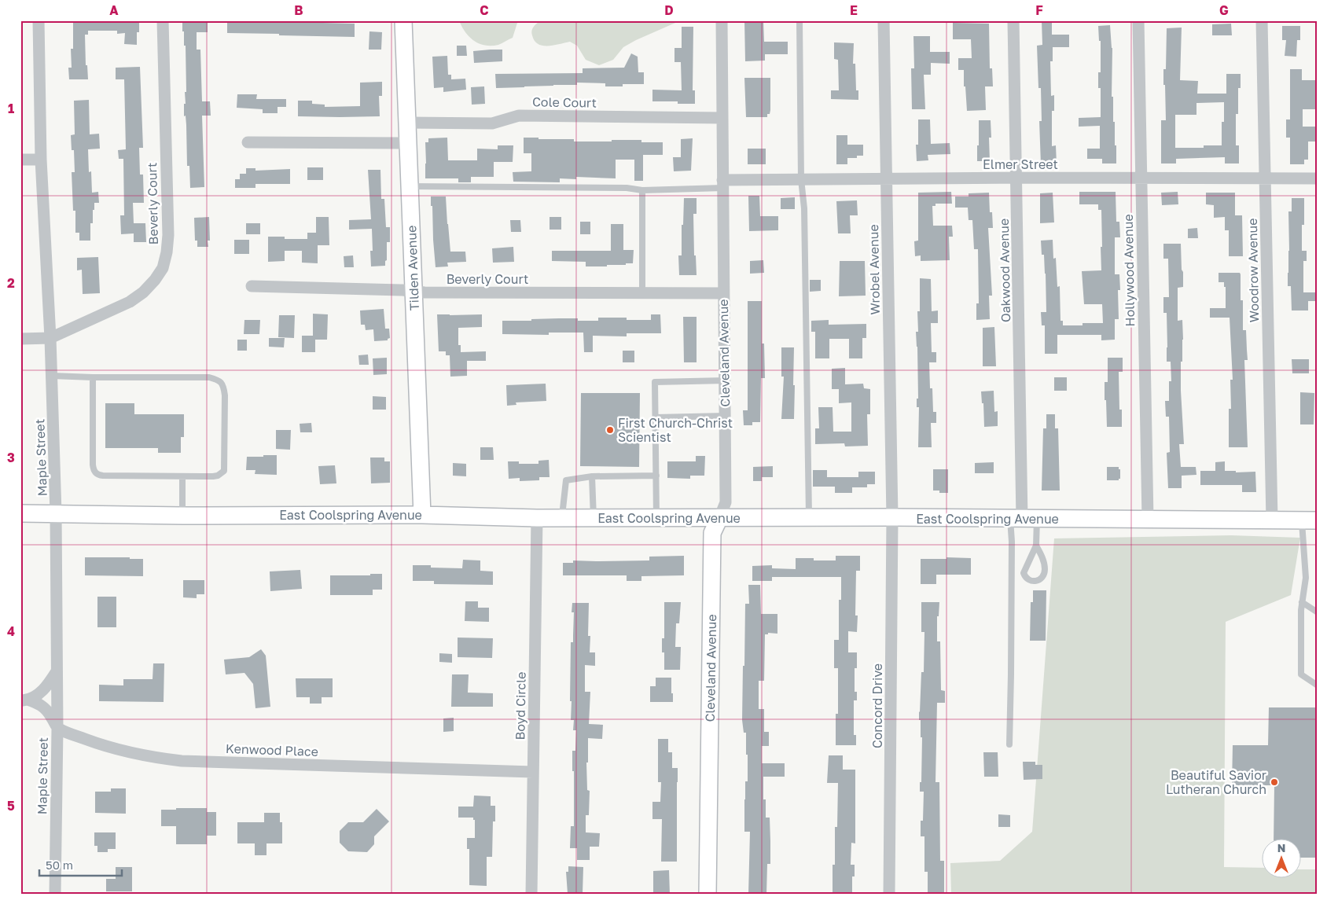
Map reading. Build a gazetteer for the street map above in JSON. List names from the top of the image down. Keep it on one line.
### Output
{"streets":{"street":["Cole Court","Elmer Street","Beverly Court","Tilden Avenue","Wrobel Avenue","Oakwood Avenue","Hollywood Avenue","Woodrow Avenue","Cleveland Avenue","Maple Street","East Coolspring Avenue","Boyd Circle","Concord Drive","Kenwood Place"]},"crossings":[["Cole Court","Tilden Avenue"],["Cole Court","Cleveland Avenue"],["Elmer Street","Wrobel Avenue"],["Elmer Street","Oakwood Avenue"],["Elmer Street","Hollywood Avenue"],["Elmer Street","Woodrow Avenue"],["Elmer Street","Cleveland Avenue"],["Beverly Court","Tilden Avenue"],["Beverly Court","Cleveland Avenue"],["Beverly Court","Maple Street"],["Tilden Avenue","East Coolspring Avenue"],["Wrobel Avenue","East Coolspring Avenue"],["Wrobel Avenue","Concord Drive"],["Oakwood Avenue","East Coolspring Avenue"],["Hollywood Avenue","East Coolspring Avenue"],["Woodrow Avenue","East Coolspring Avenue"],["Cleveland Avenue","East Coolspring Avenue"],["Maple Street","East Coolspring Avenue"],["Maple Street","Kenwood Place"],["East Coolspring Avenue","Boyd Circle"],["East Coolspring Avenue","Concord Drive"],["Boyd Circle","Kenwood Place"]],"places":["First Church-Christ Scientist","Beautiful Savior Lutheran Church"],"scale_bar":"50 m","north":"top","grid":{"columns":["A","B","C","D","E","F","G"],"rows":["1","2","3","4","5"]}}
